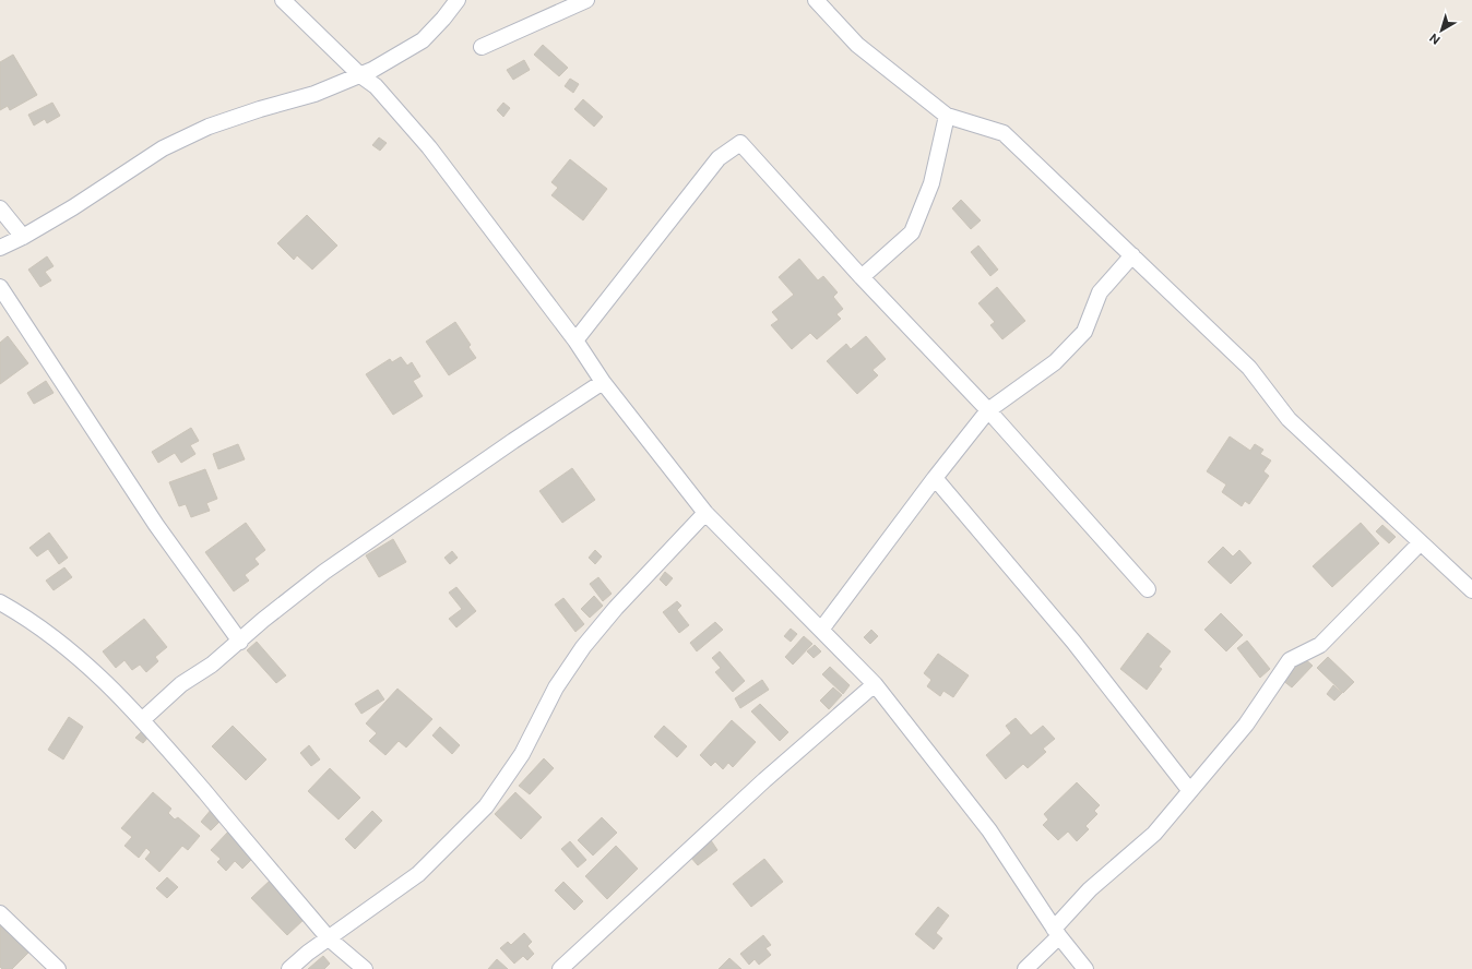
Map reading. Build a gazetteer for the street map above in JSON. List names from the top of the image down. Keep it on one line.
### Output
{"north":"bottom left"}
